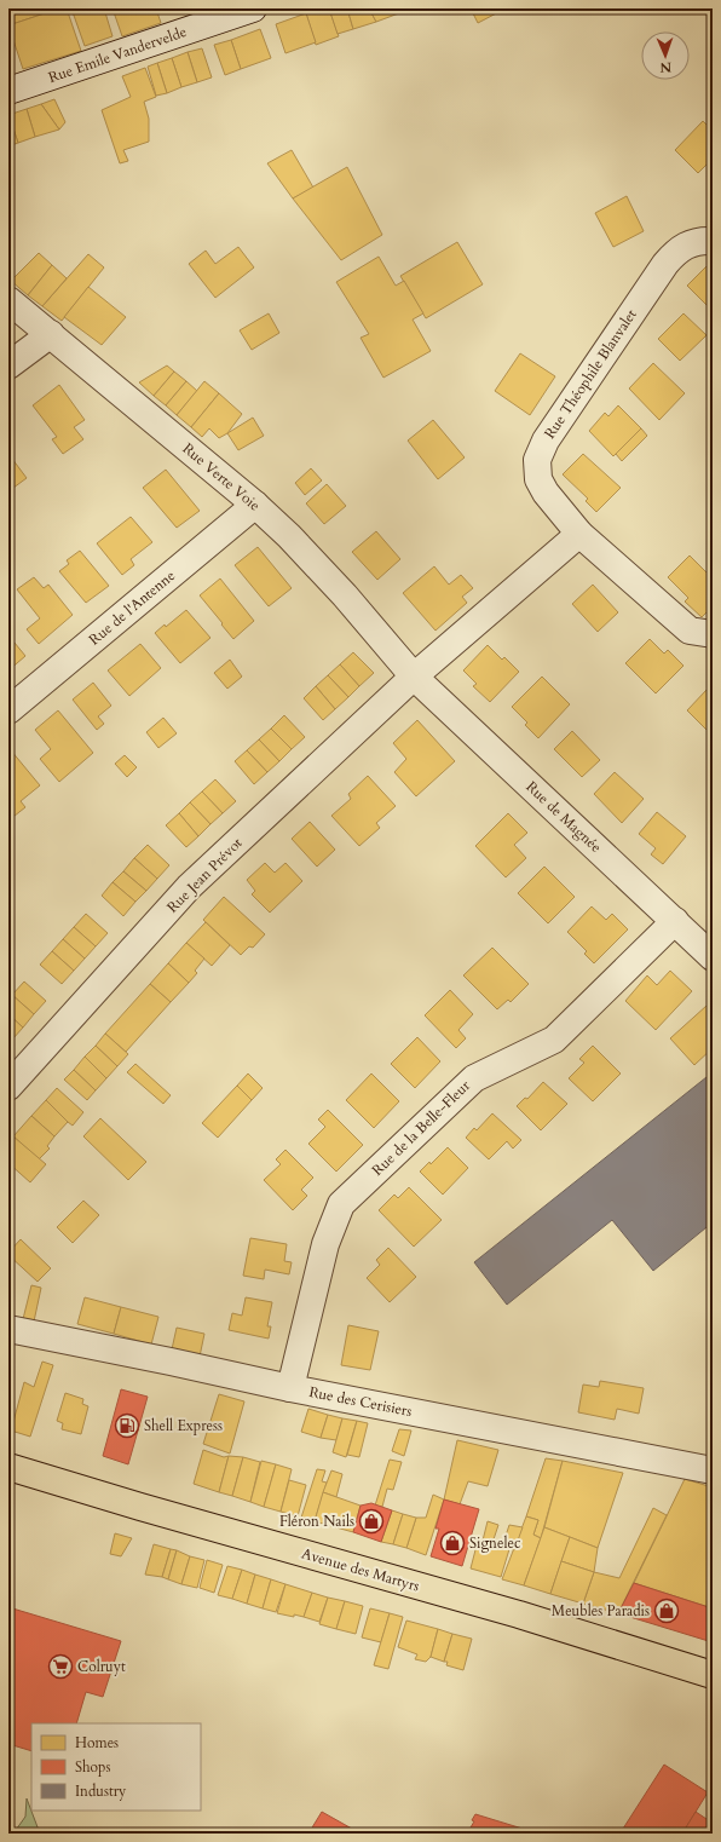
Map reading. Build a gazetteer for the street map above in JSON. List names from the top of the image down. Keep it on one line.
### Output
{"streets":{"main road":["Avenue des Martyrs"],"street":["Rue Emile Vandervelde","Rue Théophile Blanvalet","Rue Verte Voie","Rue de l'Antenne","Rue de Magnée","Rue Jean Prévot","Rue de la Belle-Fleur","Rue des Cerisiers"]},"crossings":[["Rue Verte Voie","Rue de l'Antenne"],["Rue Verte Voie","Rue de Magnée"],["Rue Verte Voie","Rue Jean Prévot"],["Rue de Magnée","Rue Jean Prévot"],["Rue de Magnée","Rue de la Belle-Fleur"],["Rue de la Belle-Fleur","Rue des Cerisiers"]],"places":{"fuel station":["Shell Express"],"shop":["Fléron Nails","Signelec","Meubles Paradis"],"supermarket":["Colruyt"]},"legend":["Homes","Shops","Industry"],"north":"bottom"}
